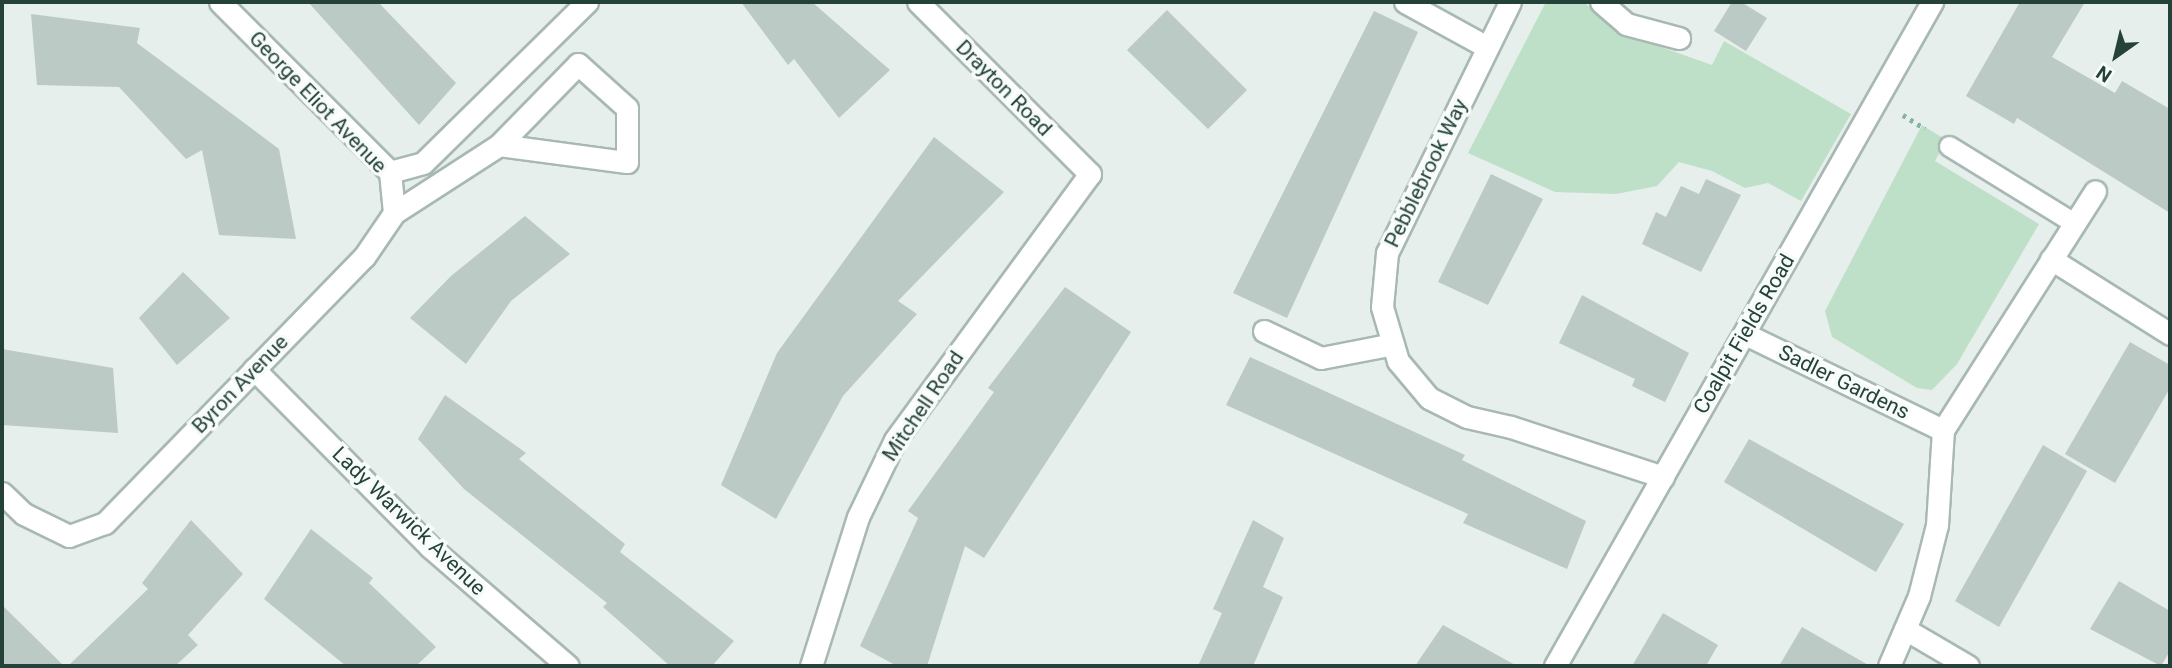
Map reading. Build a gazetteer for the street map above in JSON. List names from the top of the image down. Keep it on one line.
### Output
{"streets":{"street":["Drayton Road","George Eliot Avenue","Pebblebrook Way","Coalpit Fields Road","Sadler Gardens","Byron Avenue","Mitchell Road","Lady Warwick Avenue"]},"crossings":[["Drayton Road","Mitchell Road"],["George Eliot Avenue","Byron Avenue"],["Pebblebrook Way","Coalpit Fields Road"],["Coalpit Fields Road","Sadler Gardens"],["Byron Avenue","Lady Warwick Avenue"]],"north":"bottom left"}
